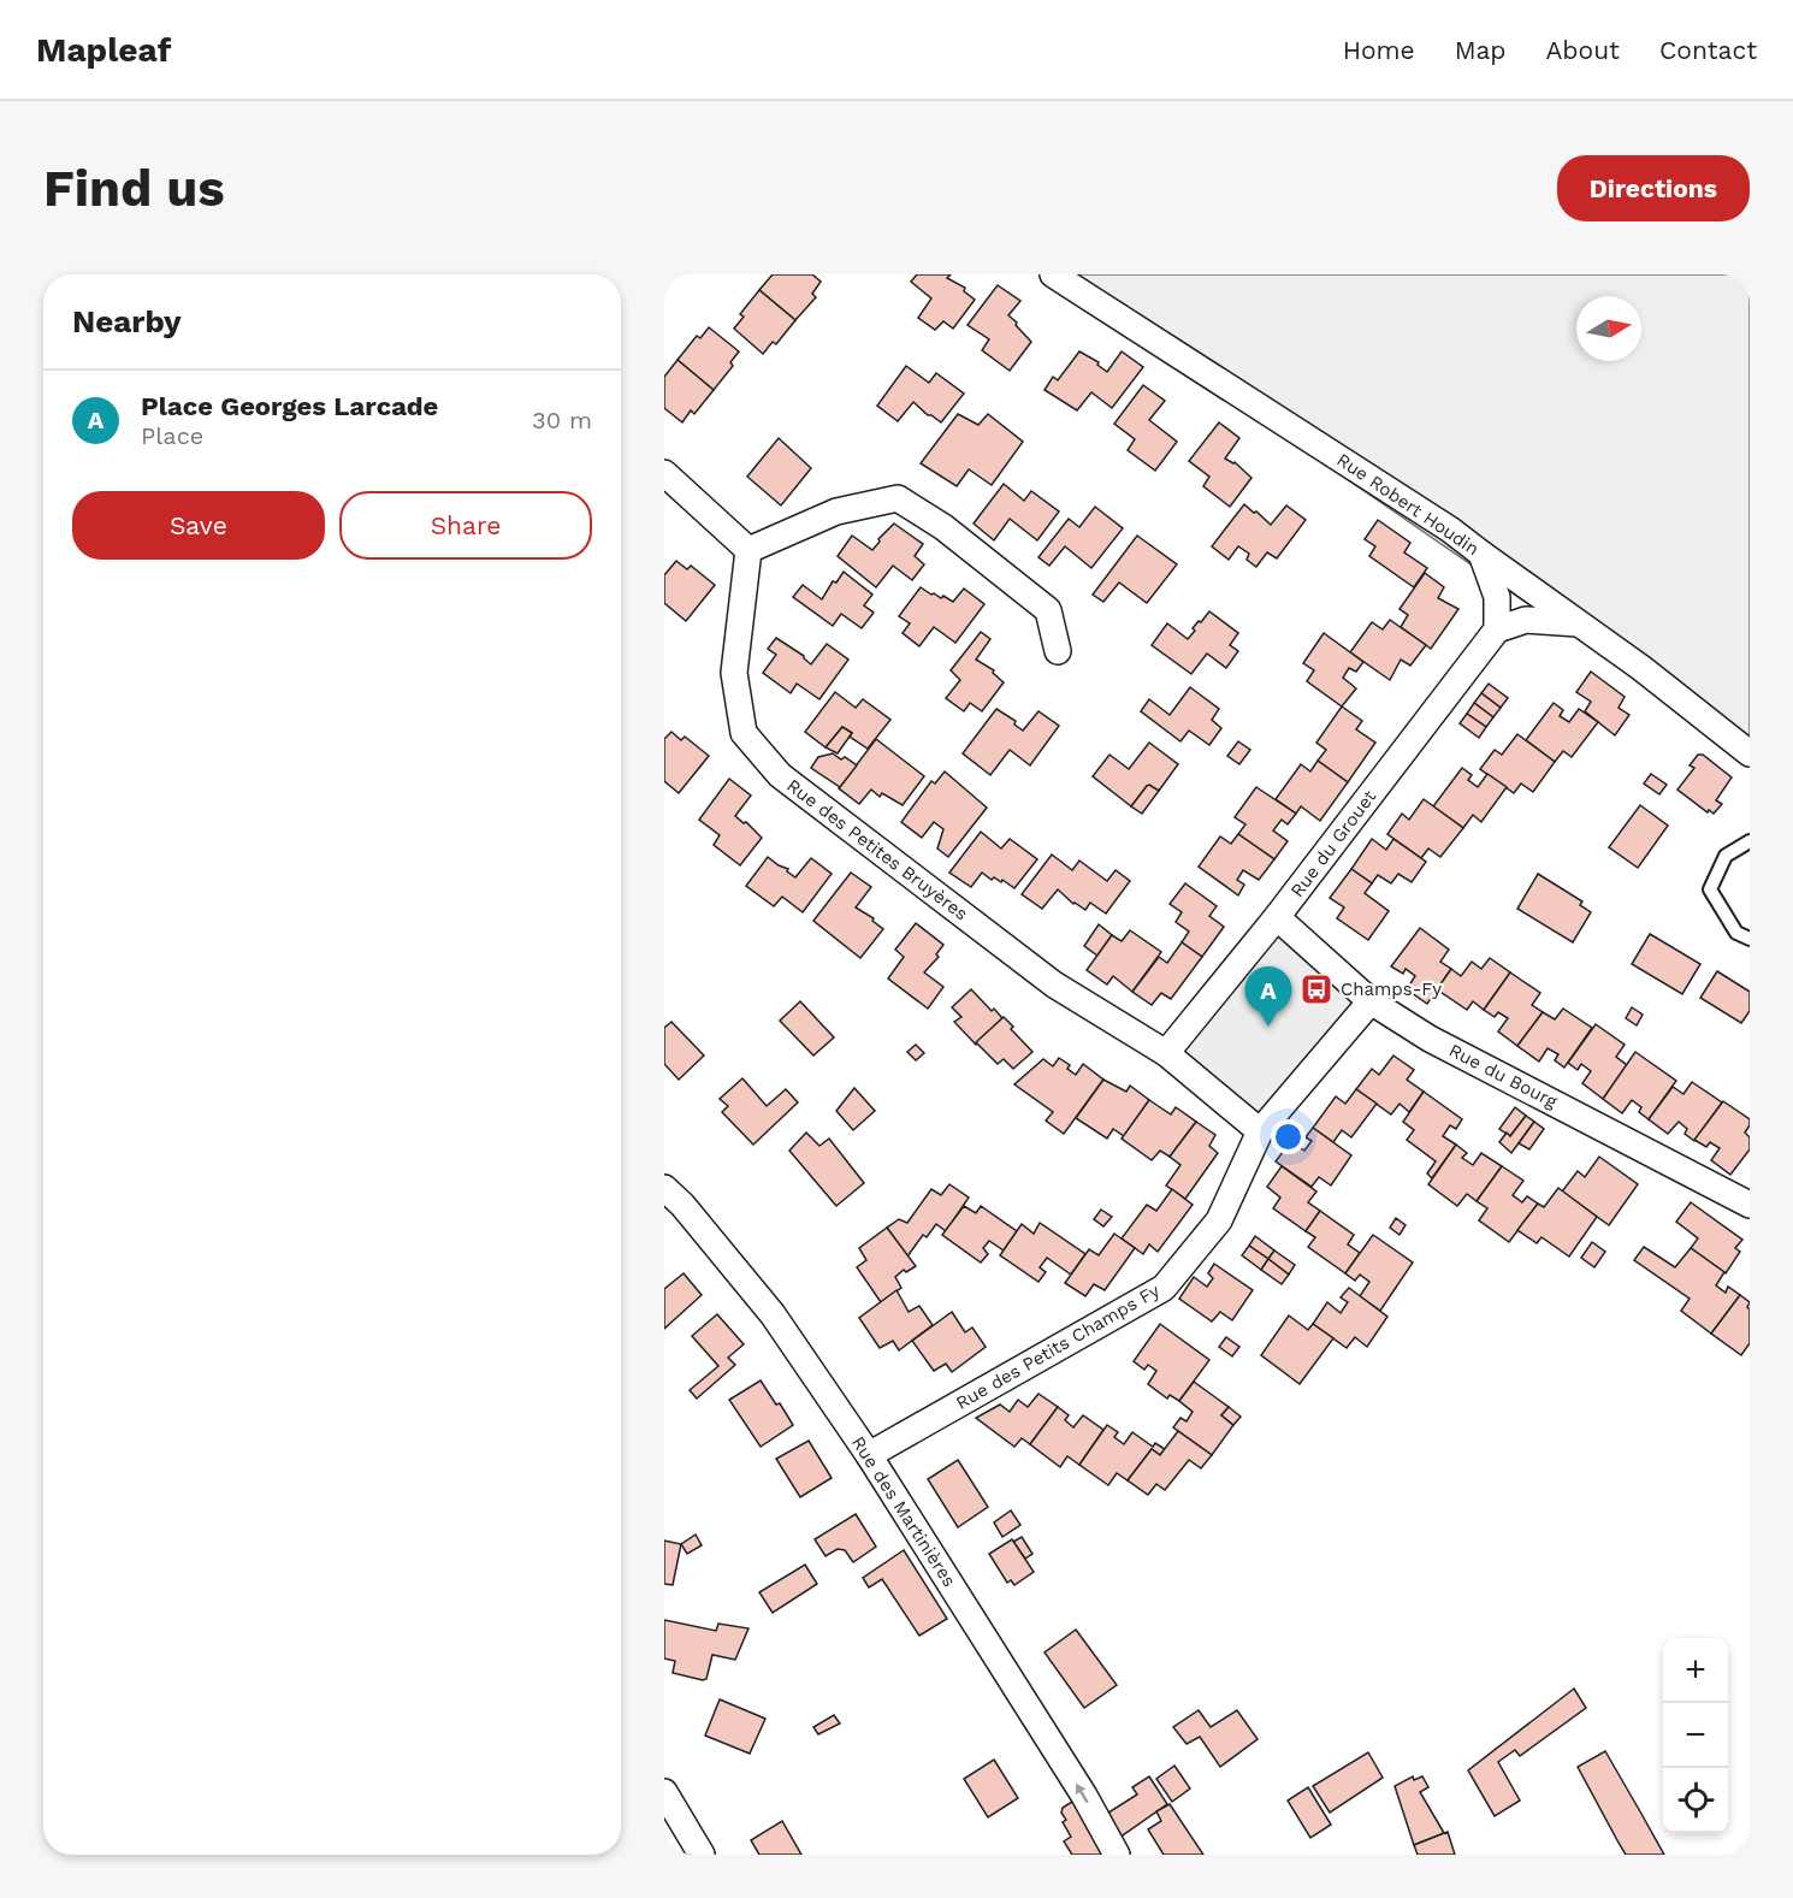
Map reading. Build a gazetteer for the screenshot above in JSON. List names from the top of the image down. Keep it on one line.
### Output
{"streets":{"street":["Rue Robert Houdin","Rue du Grouet","Rue des Petites Bruyères","Rue du Bourg","Rue des Petits Champs Fy","Rue des Martinières"]},"crossings":[["Rue du Grouet","Rue des Petites Bruyères"],["Rue du Grouet","Rue du Bourg"],["Rue des Petites Bruyères","Rue des Petits Champs Fy"],["Rue du Bourg","Rue des Petits Champs Fy"],["Rue des Petits Champs Fy","Rue des Martinières"]],"one_way":["Rue des Martinières"],"places":{"bus stop":["Champs-Fy"]},"north":"right","page":{"header":"Mapleaf","nav":["Home","Map","About","Contact"],"buttons":["Directions",["Save","Share"]],"title":"Find us","heading":"Nearby","list":[{"mark":"A","name":"Place Georges Larcade","note":"Place","value":"30 m"}],"pins":"A","map_buttons":["+","−"]}}
